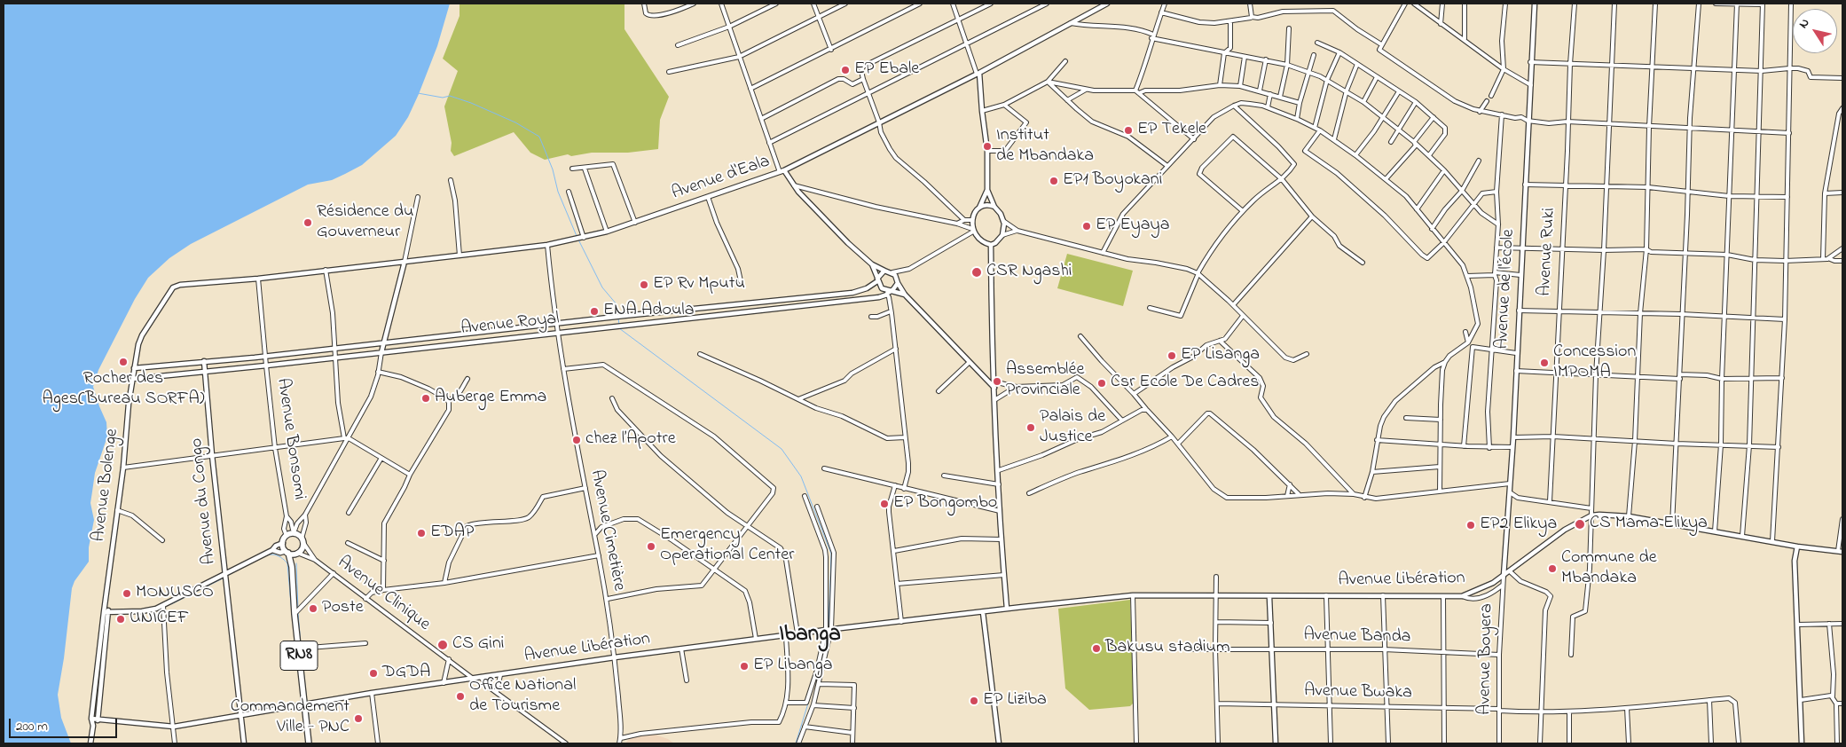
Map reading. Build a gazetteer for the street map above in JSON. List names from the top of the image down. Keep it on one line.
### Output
{"streets":{"main road":["RN8"],"street":["Avenue d'Eala","Avenue Ruki","Avenue de l'école","Avenue Royal","Avenue Bonsomi","Avenue Bolenge","Avenue du Congo","Avenue Cimetière","Avenue Libération","Avenue Clinique","Avenue Banda","Avenue Boyera","Avenue Bwaka"]},"crossings":[["Avenue d'Eala","Avenue Bonsomi"],["Avenue d'Eala","Avenue Bolenge"],["Avenue d'Eala","Avenue Cimetière"],["Avenue de l'école","Avenue Libération"],["Avenue de l'école","Avenue Boyera"],["Avenue Royal","Avenue Bonsomi"],["Avenue Royal","Avenue Bolenge"],["Avenue Royal","Avenue du Congo"],["Avenue Royal","Avenue Cimetière"],["Avenue Bonsomi","Avenue Bolenge"],["Avenue Bonsomi","Avenue Clinique"],["Avenue Bonsomi","RN8"],["Avenue du Congo","Avenue Libération"],["Avenue Cimetière","Avenue Libération"],["Avenue Libération","Avenue Clinique"],["Avenue Libération","RN8"],["Avenue Libération","Avenue Boyera"],["Avenue Clinique","RN8"],["Avenue Banda","Avenue Boyera"],["Avenue Boyera","Avenue Bwaka"]],"districts":["Ibanga"],"places":["EP Ebale","EP Tekele","Institut de Mbandaka","EP1 Boyokani","Résidence du Gouverneur","EP Eyaya","CSR Ngashi","EP Rv Mputu","ENA Adoula","EP Lisanga","Rocher des Ages(Bureau SORFA)","Concession IMPOMA","Assemblée Provinciale","Csr Ecole De Cadres","Auberge Emma","Palais de Justice","chez l’Apotre","EP Bongombo","CS Mama Elikya","EP2 Elikya","EDAP","Emergency Operational Center","Commune de Mbandaka","MONUSCO","Poste","UNICEF","CS Gini","Bakusu stadium","EP Libanga","DGDA","Office National de Tourisme","EP Liziba","Commandement Ville - PNC"],"scale_bar":"200 m","north":"top left"}
